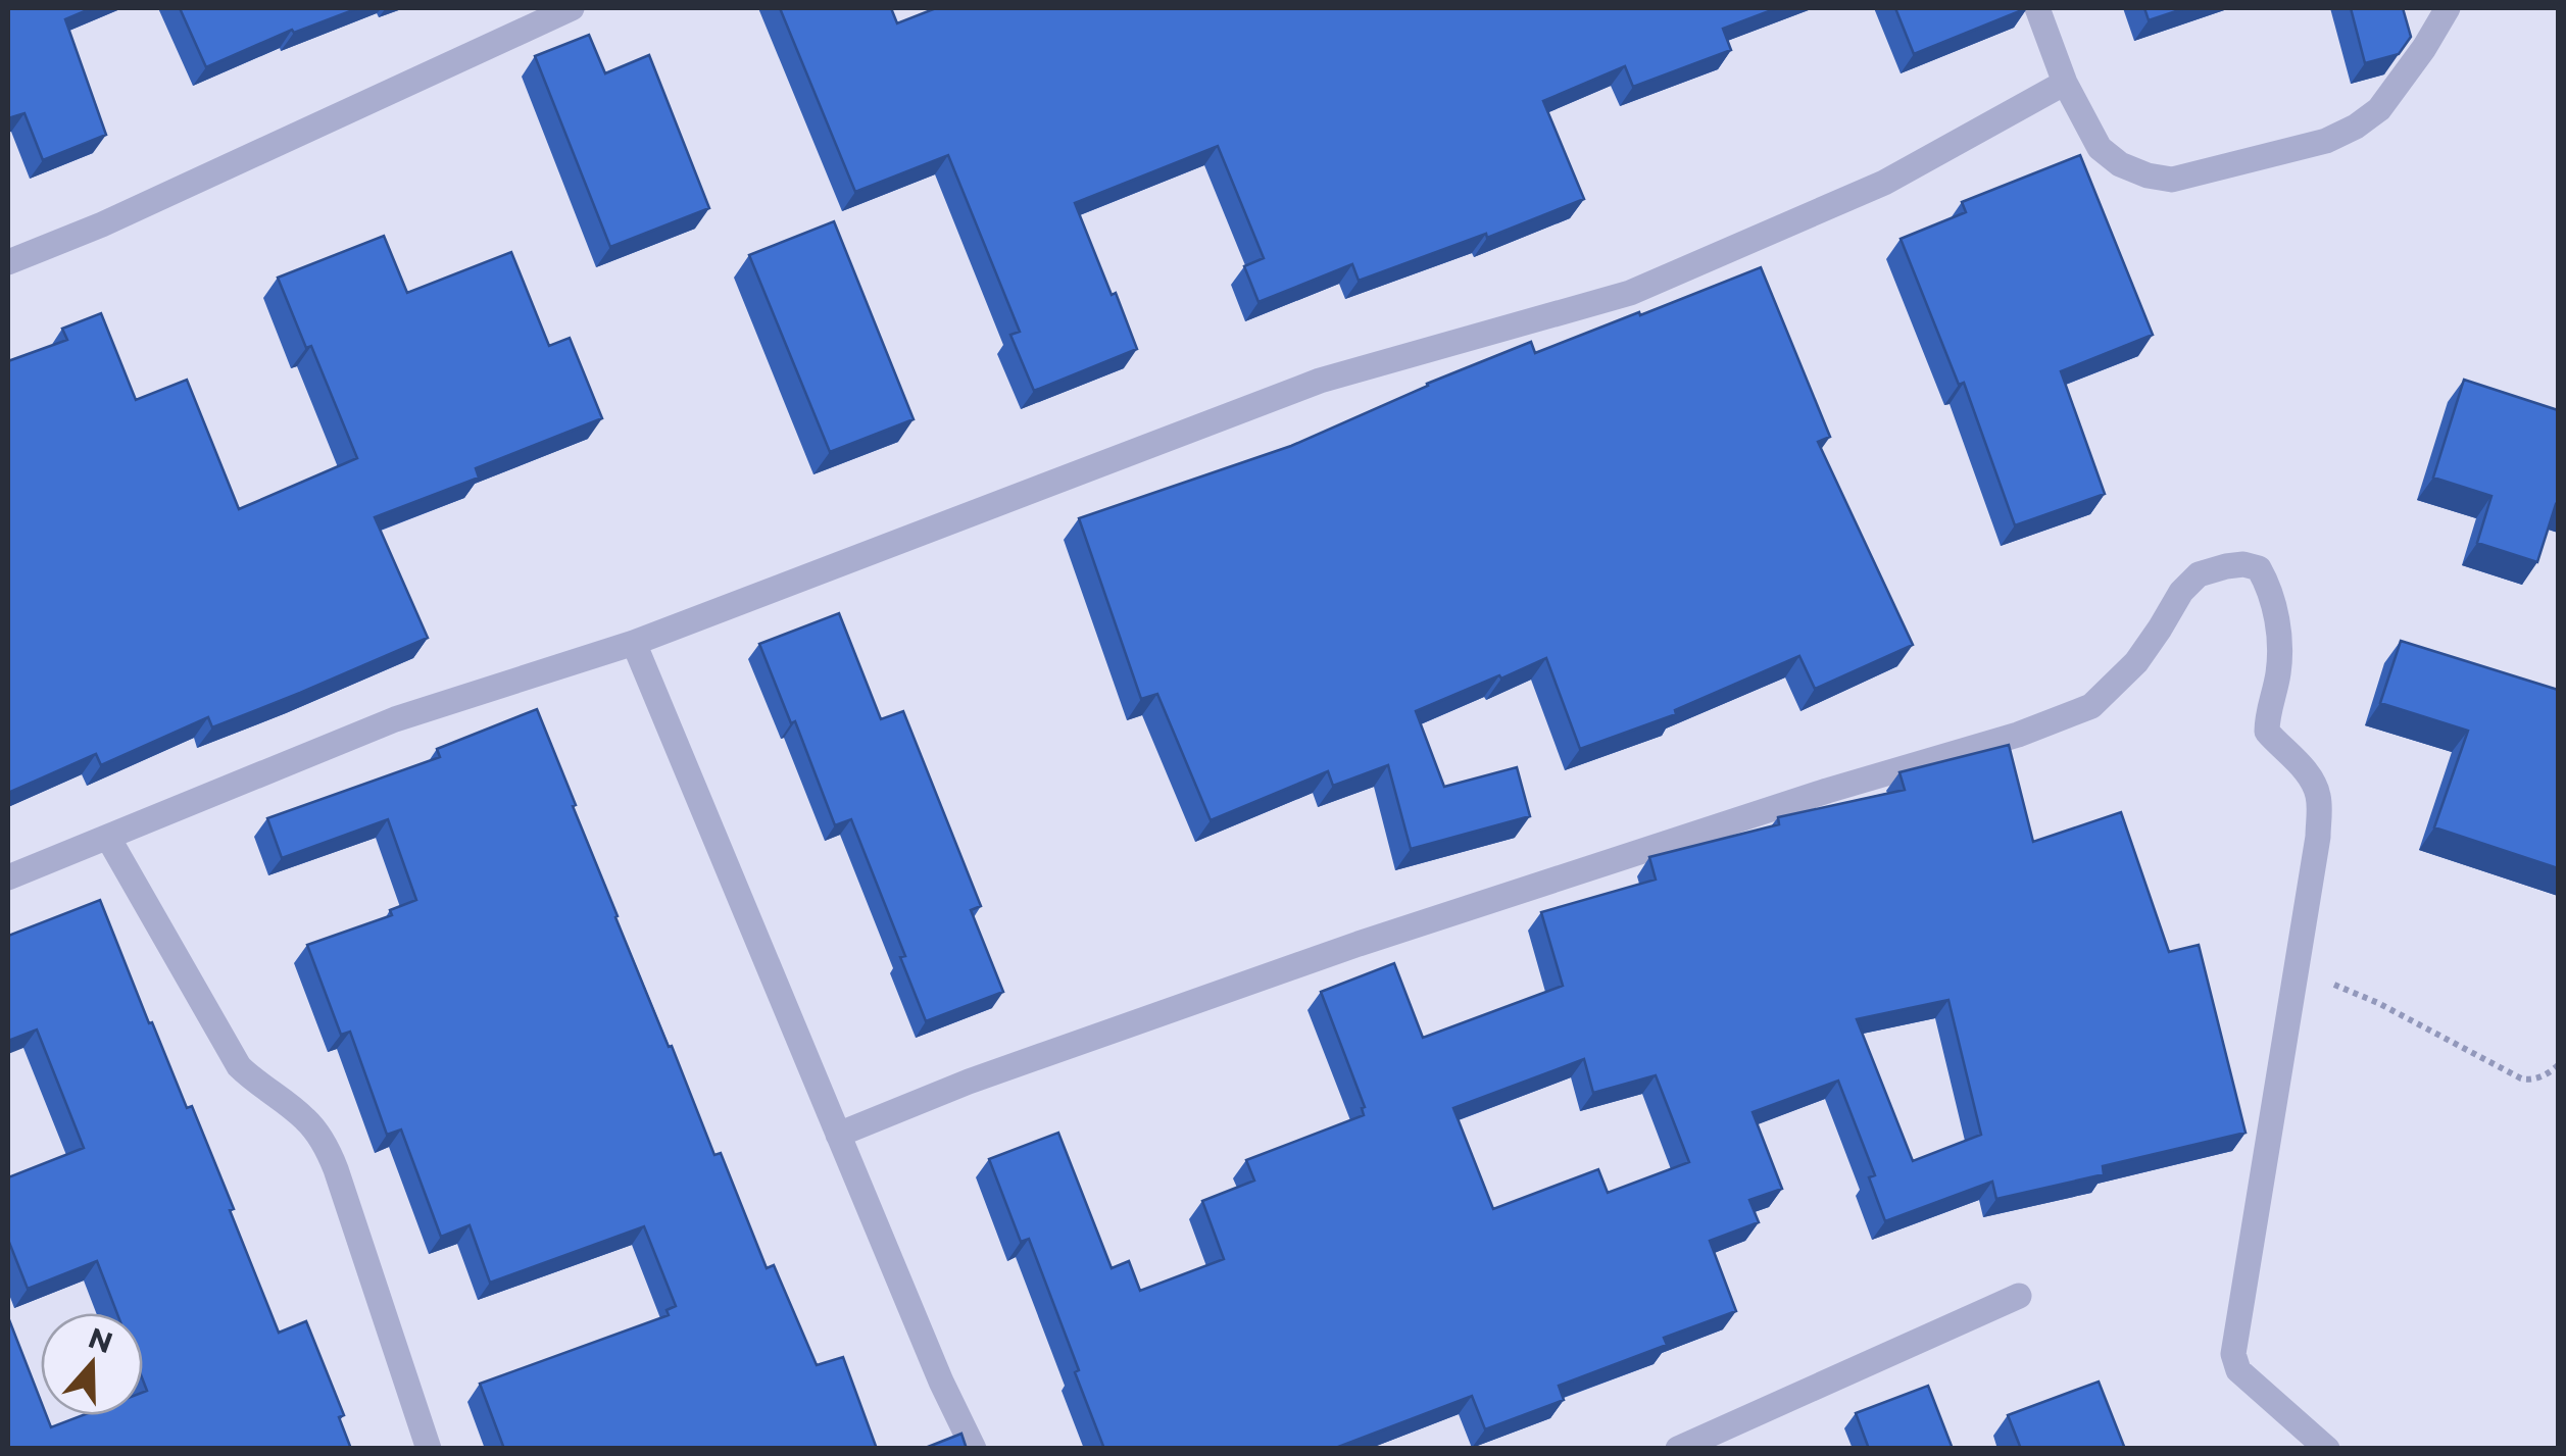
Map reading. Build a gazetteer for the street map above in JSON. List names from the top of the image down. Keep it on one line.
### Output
{"north":"top"}
